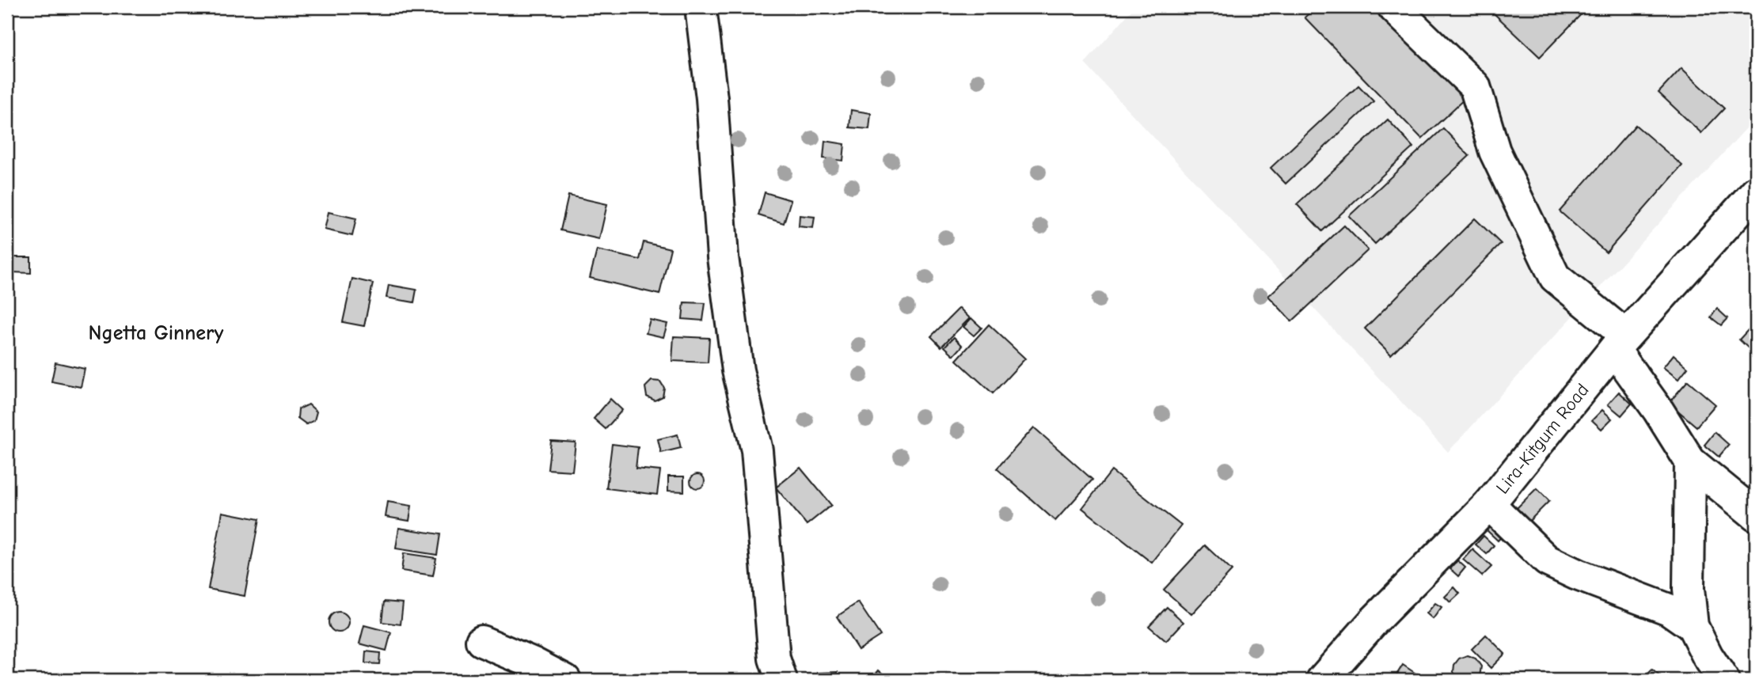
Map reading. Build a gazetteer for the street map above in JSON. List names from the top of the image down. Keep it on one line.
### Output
{"streets":{"street":["Lira-Kitgum Road"]},"districts":["Ngetta Ginnery"]}
